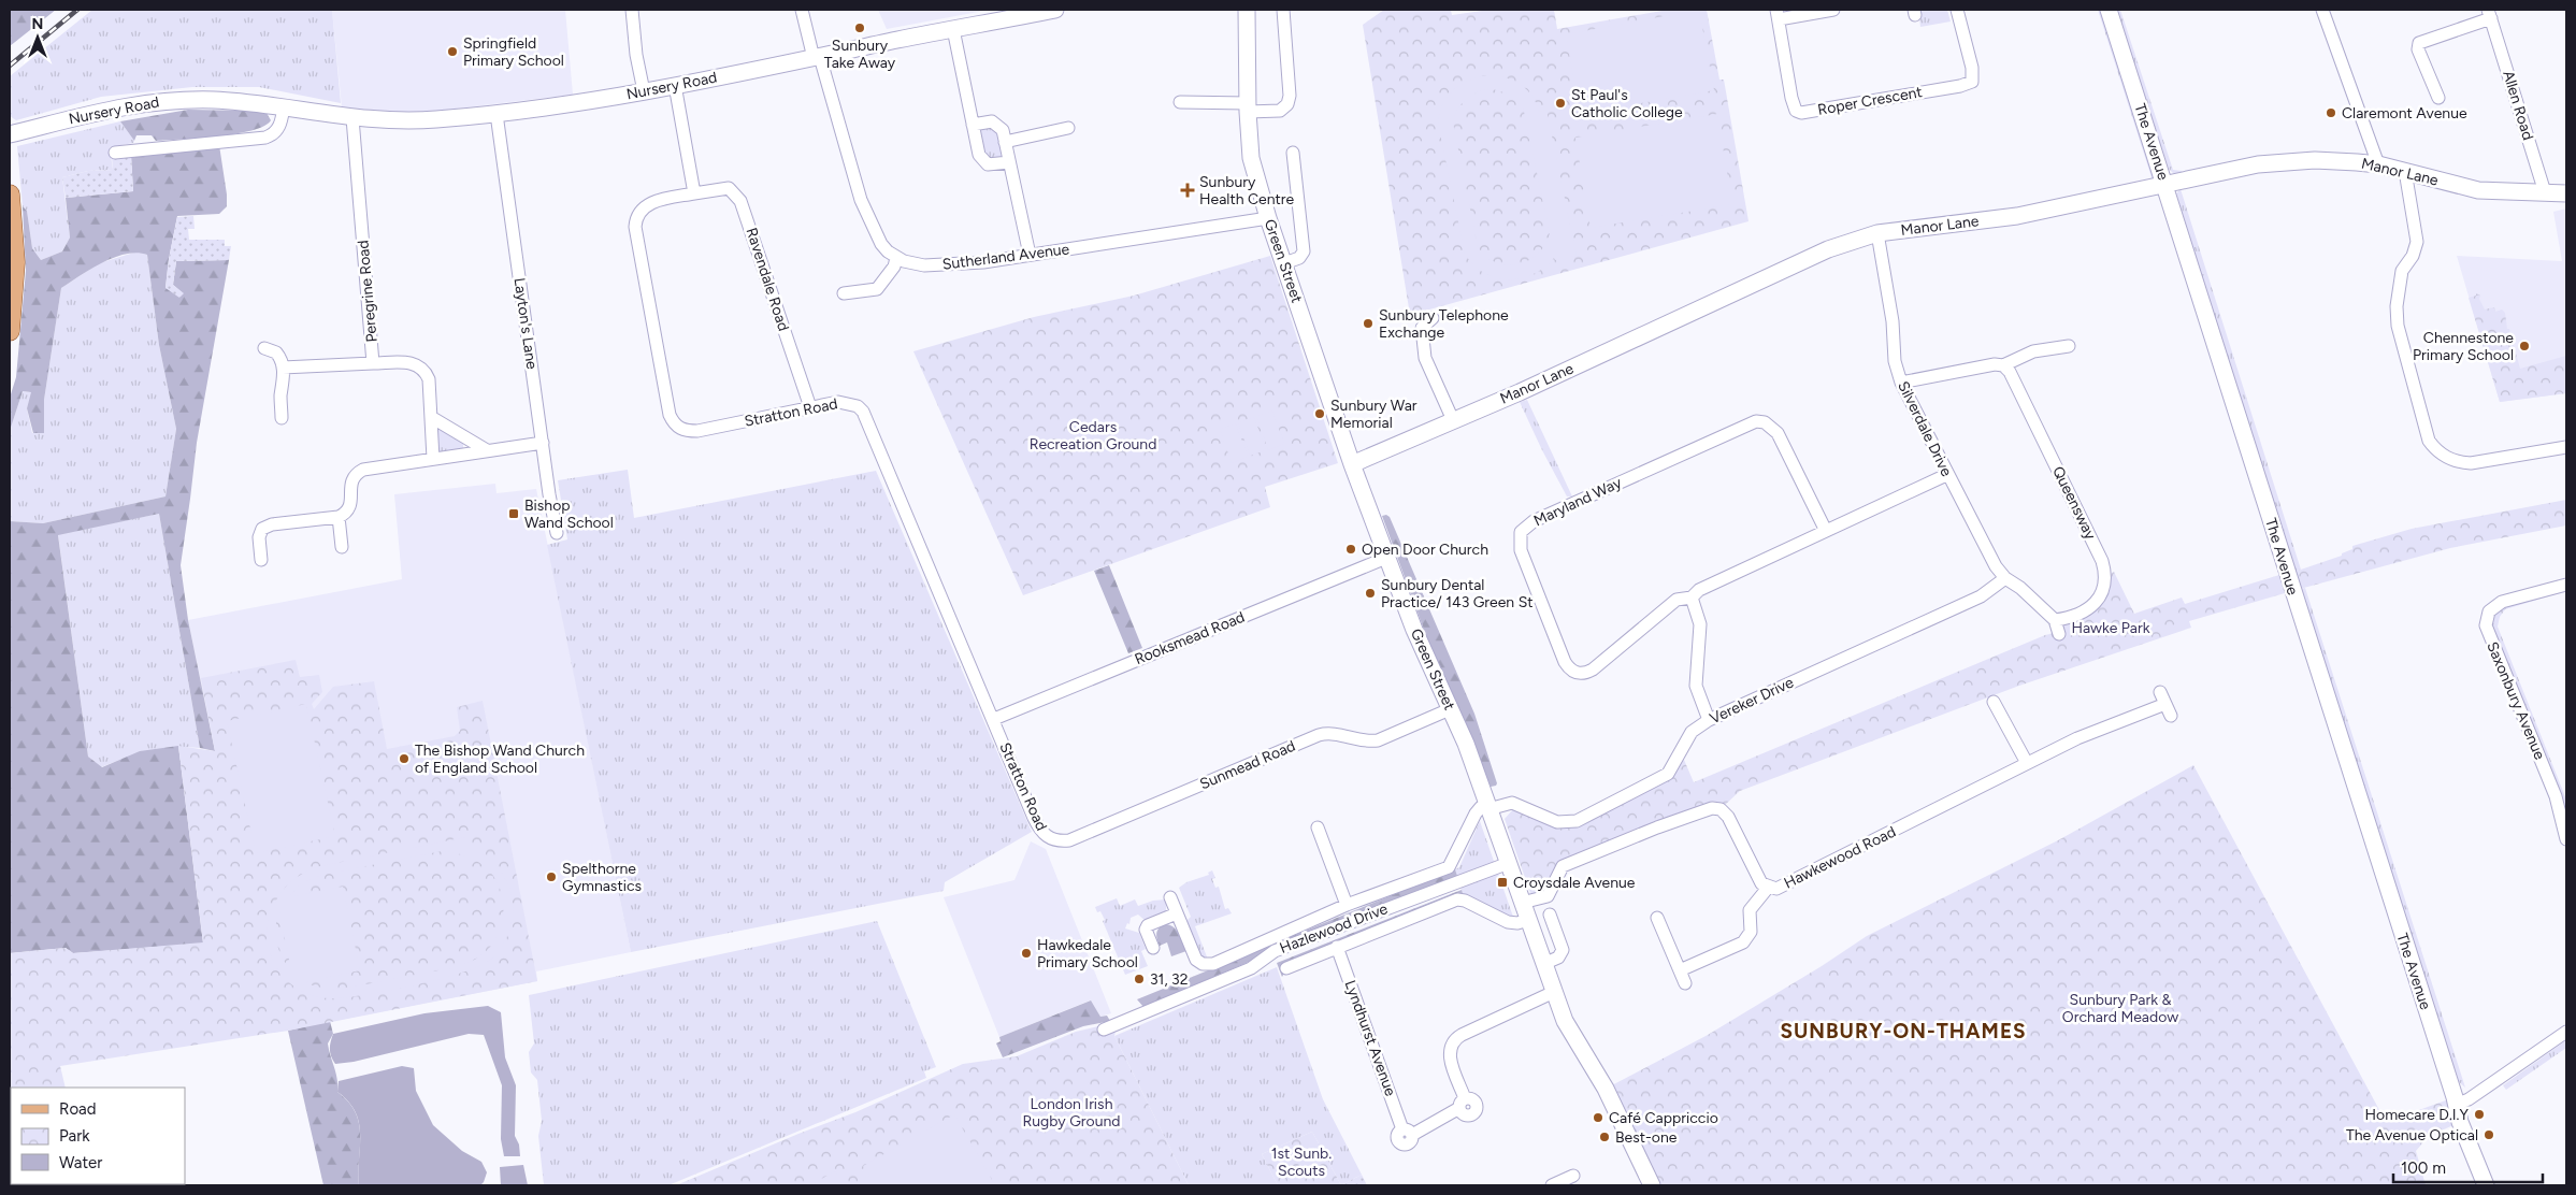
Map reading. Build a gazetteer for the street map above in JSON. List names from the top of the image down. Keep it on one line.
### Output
{"streets":{"street":["Nursery Road","Roper Crescent","Allen Road","The Avenue","Manor Lane","Sutherland Avenue","Green Street","Ravendale Road","Peregrine Road","Layton's Lane","Stratton Road","Silverdale Drive","Maryland Way","Queensway","Rooksmead Road","Vereker Drive","Saxonbury Avenue","Sunmead Road","Hawkewood Road","Hazlewood Drive","Lyndhurst Avenue"]},"crossings":[["Nursery Road","Peregrine Road"],["Nursery Road","Layton's Lane"],["Allen Road","Manor Lane"],["The Avenue","Manor Lane"],["Manor Lane","Green Street"],["Manor Lane","Silverdale Drive"],["Sutherland Avenue","Green Street"],["Green Street","Rooksmead Road"],["Green Street","Vereker Drive"],["Green Street","Sunmead Road"],["Green Street","Hawkewood Road"],["Green Street","Hazlewood Drive"],["Green Street","Lyndhurst Avenue"],["Ravendale Road","Stratton Road"],["Stratton Road","Rooksmead Road"],["Stratton Road","Sunmead Road"],["Silverdale Drive","Maryland Way"],["Silverdale Drive","Vereker Drive"]],"districts":["SUNBURY-ON-THAMES"],"parks":["Cedars Recreation Ground","Hawke Park","Sunbury Park & Orchard Meadow","London Irish Rugby Ground","1st Sunb. Scouts"],"places":{"other":["Sunbury Take Away","Springfield Primary School","St Paul's Catholic College","Claremont Avenue","Sunbury Telephone Exchange","Chennestone Primary School","Sunbury War Memorial","Open Door Church","Sunbury Dental Practice/ 143 Green St","The Bishop Wand Church of England School","Spelthorne Gymnastics","Hawkedale Primary School","31, 32","Homecare D.I.Y","Café Cappriccio","The Avenue Optical","Best-one"],"health":["Sunbury Health Centre"],"transit":["Bishop Wand School","Croysdale Avenue"]},"legend":["Road","Park","Water"],"scale_bar":"100 m","north":"top"}
